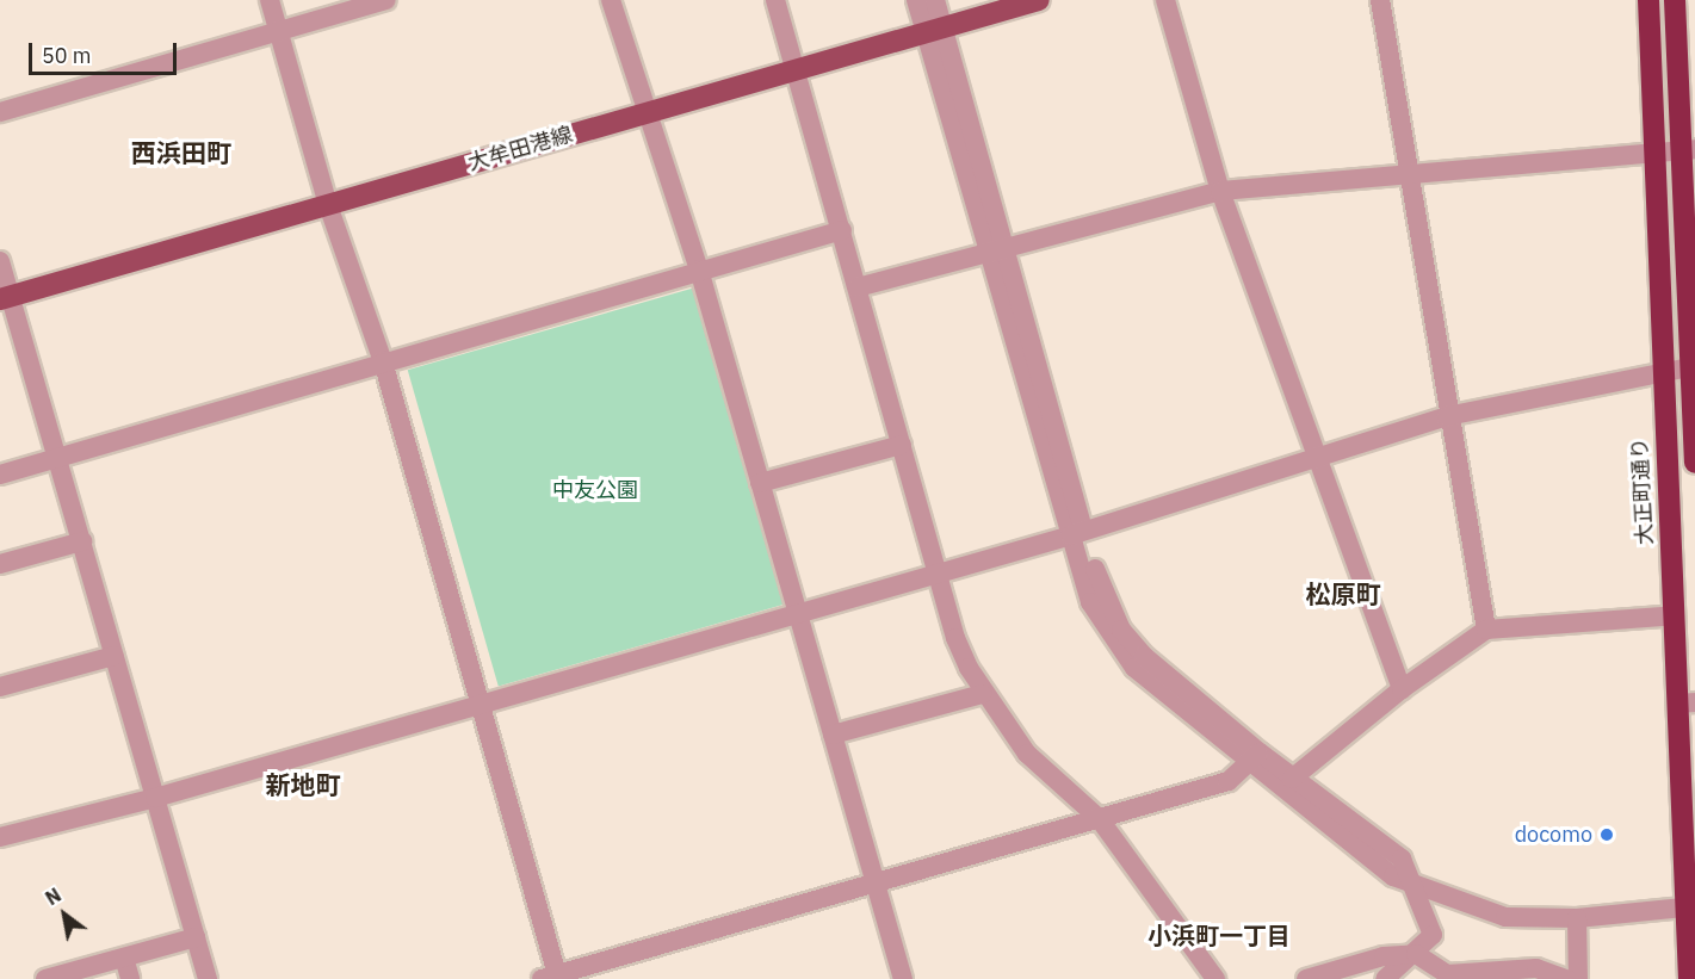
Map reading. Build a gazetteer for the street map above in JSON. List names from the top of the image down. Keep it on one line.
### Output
{"streets":{"highway":["大正町通り"],"main road":["大牟田港線"]},"districts":["西浜田町","松原町","新地町","小浜町一丁目"],"parks":["中友公園"],"places":["docomo"],"scale_bar":"50 m","north":"top left"}
